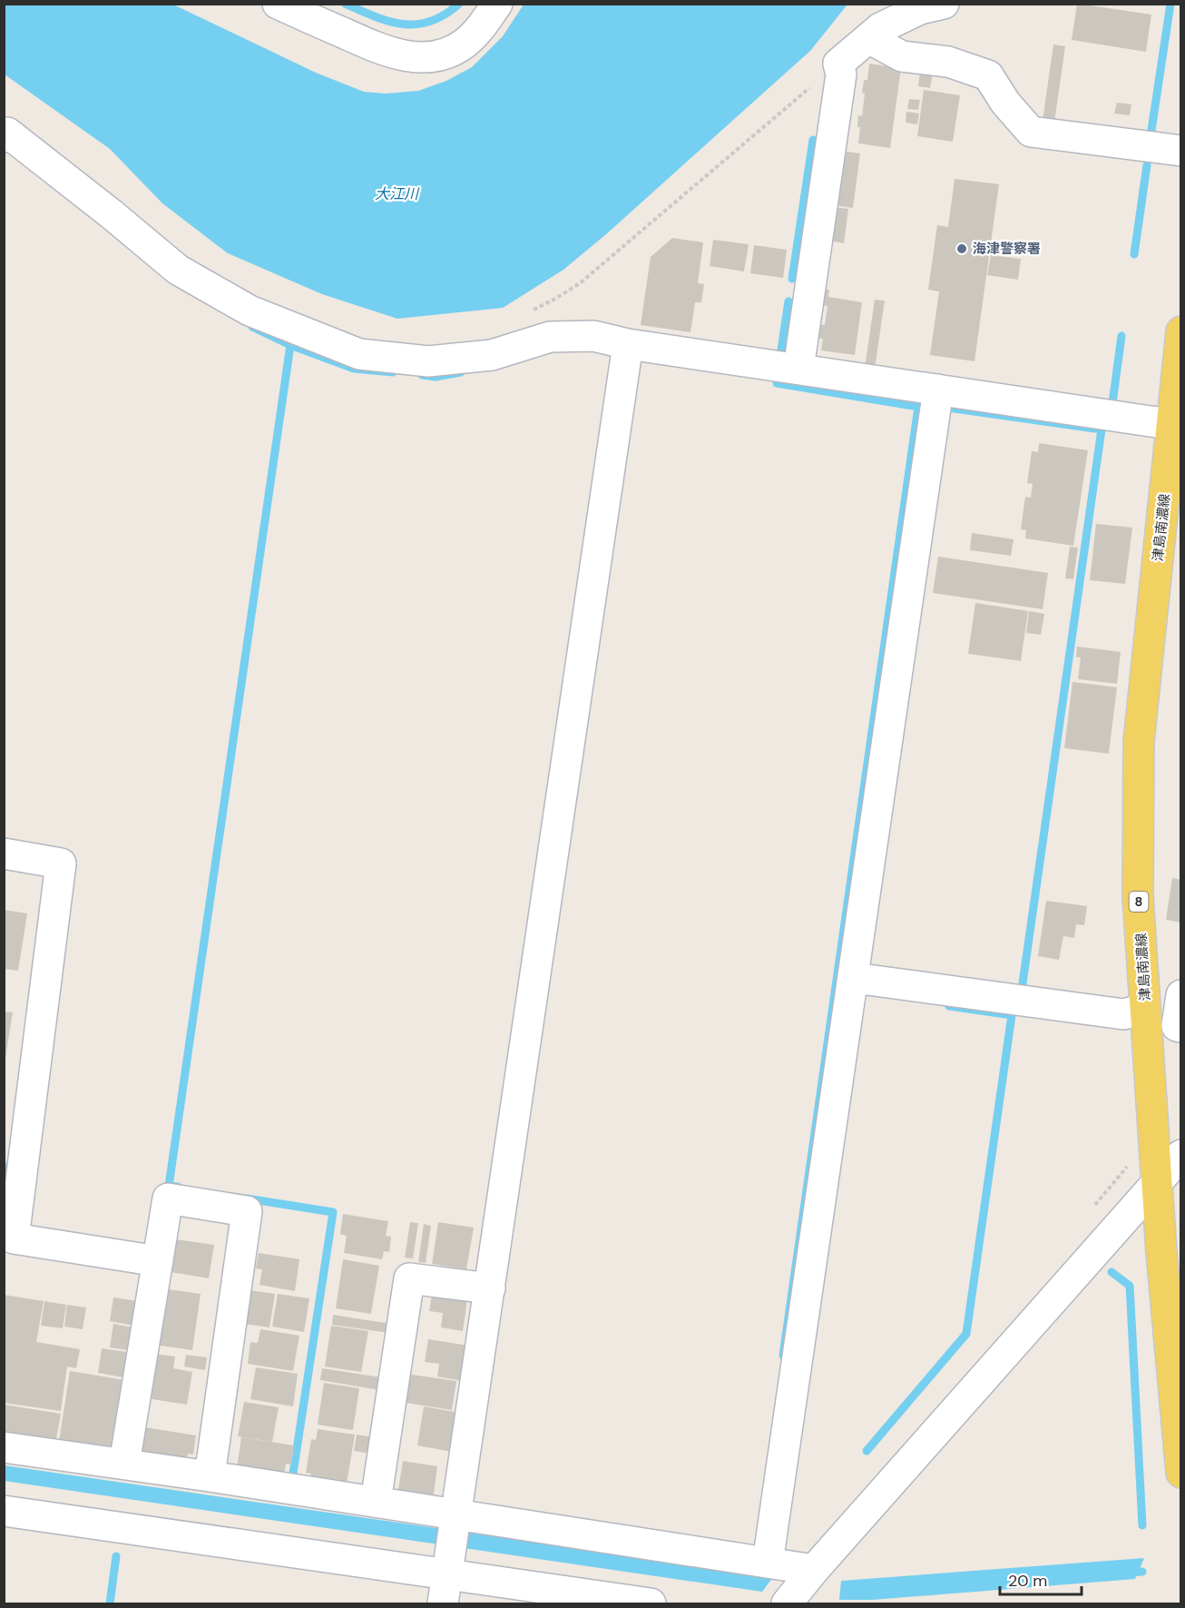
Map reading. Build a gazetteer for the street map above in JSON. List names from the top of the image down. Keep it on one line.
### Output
{"streets":{"main road":["津島南濃線","8"]},"water":["大江川"],"places":["海津警察署"],"scale_bar":"20 m"}
